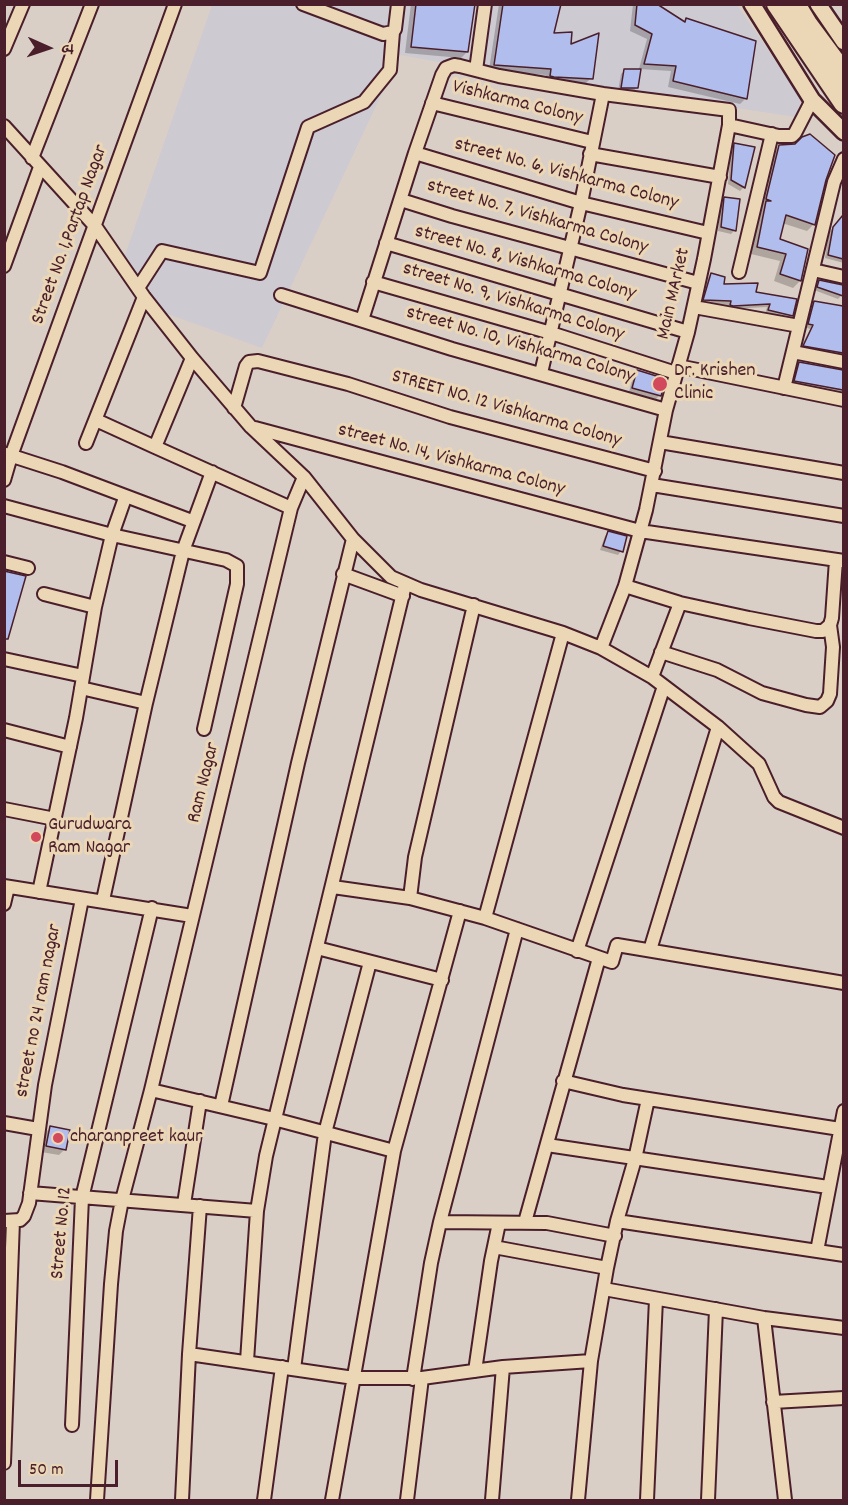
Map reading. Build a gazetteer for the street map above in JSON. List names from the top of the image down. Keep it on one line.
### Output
{"streets":{"street":["Vishkarma Colony","street No. 6, Vishkarma Colony","street No. 7, Vishkarma Colony","Street No. 1,Partap Nagar","street No. 8, Vishkarma Colony","Main MArket","street No. 9, Vishkarma Colony","street No. 10, Vishkarma Colony","STREET NO. 12 Vishkarma Colony","street No. 14, Vishkarma Colony","Ram Nagar","street no 24 ram nagar","Street No. 12"]},"crossings":[["Vishkarma Colony","Main MArket"],["street No. 6, Vishkarma Colony","Main MArket"],["street No. 7, Vishkarma Colony","Main MArket"],["street No. 8, Vishkarma Colony","Main MArket"],["Main MArket","street No. 9, Vishkarma Colony"],["Main MArket","street No. 10, Vishkarma Colony"],["Main MArket","STREET NO. 12 Vishkarma Colony"],["Main MArket","street No. 14, Vishkarma Colony"]],"places":["Dr. Krishen Clinic","Gurudwara Ram Nagar","charanpreet kaur"],"scale_bar":"50 m","north":"right"}
